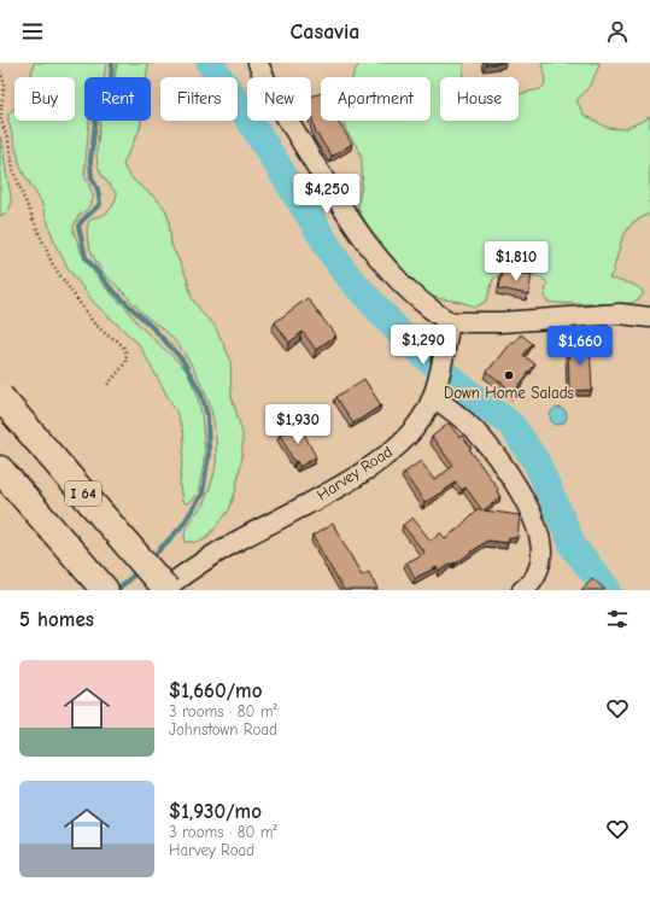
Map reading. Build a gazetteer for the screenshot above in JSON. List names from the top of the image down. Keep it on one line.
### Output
{"streets":{"highway":["I 64"],"street":["Harvey Road"]},"crossings":[["Harvey Road","I 64"]],"places":["Down Home Salads"],"page":{"header":"Casavia","chip":["Buy","Rent","Filters","New","Apartment","House"],"price":["$4,250","$1,810","$1,290","$1,660","$1,930"],"heading":"5 homes","list":[{"name":"$1,660/mo","note":"3 rooms · 80 m² · Johnstown Road"},{"name":"$1,930/mo","note":"3 rooms · 80 m² · Harvey Road"}]}}
